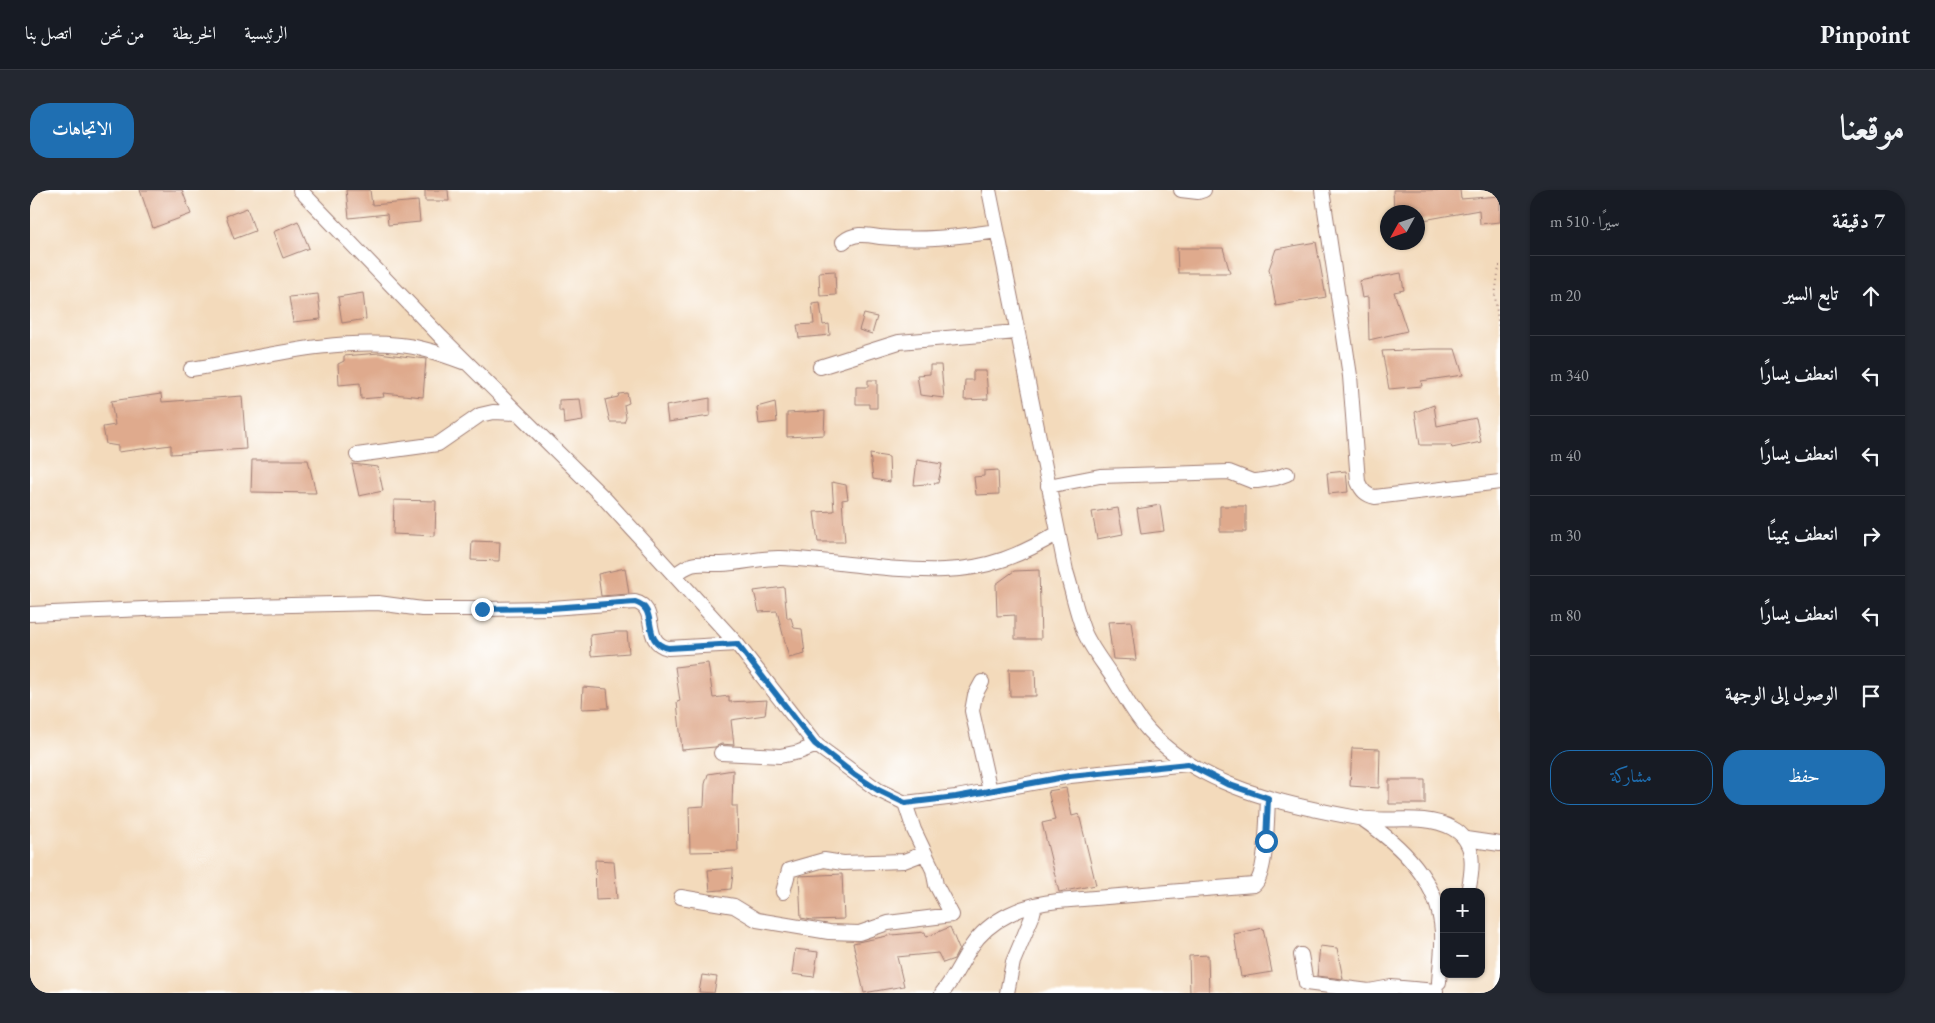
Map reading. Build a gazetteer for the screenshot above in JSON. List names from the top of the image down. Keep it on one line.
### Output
{"north":"bottom left","page":{"header":"Pinpoint","nav":["الرئيسية","الخريطة","من نحن","اتصل بنا"],"title":"موقعنا","buttons":["الاتجاهات",["حفظ","مشاركة"]],"heading":["7 دقيقة","سيرًا · 510 m"],"list":[["تابع السير","20 m"],["انعطف يسارًا","340 m"],["انعطف يسارًا","40 m"],["انعطف يمينًا","30 m"],["انعطف يسارًا","80 m"],"الوصول إلى الوجهة"],"map_buttons":["+","−"]}}
